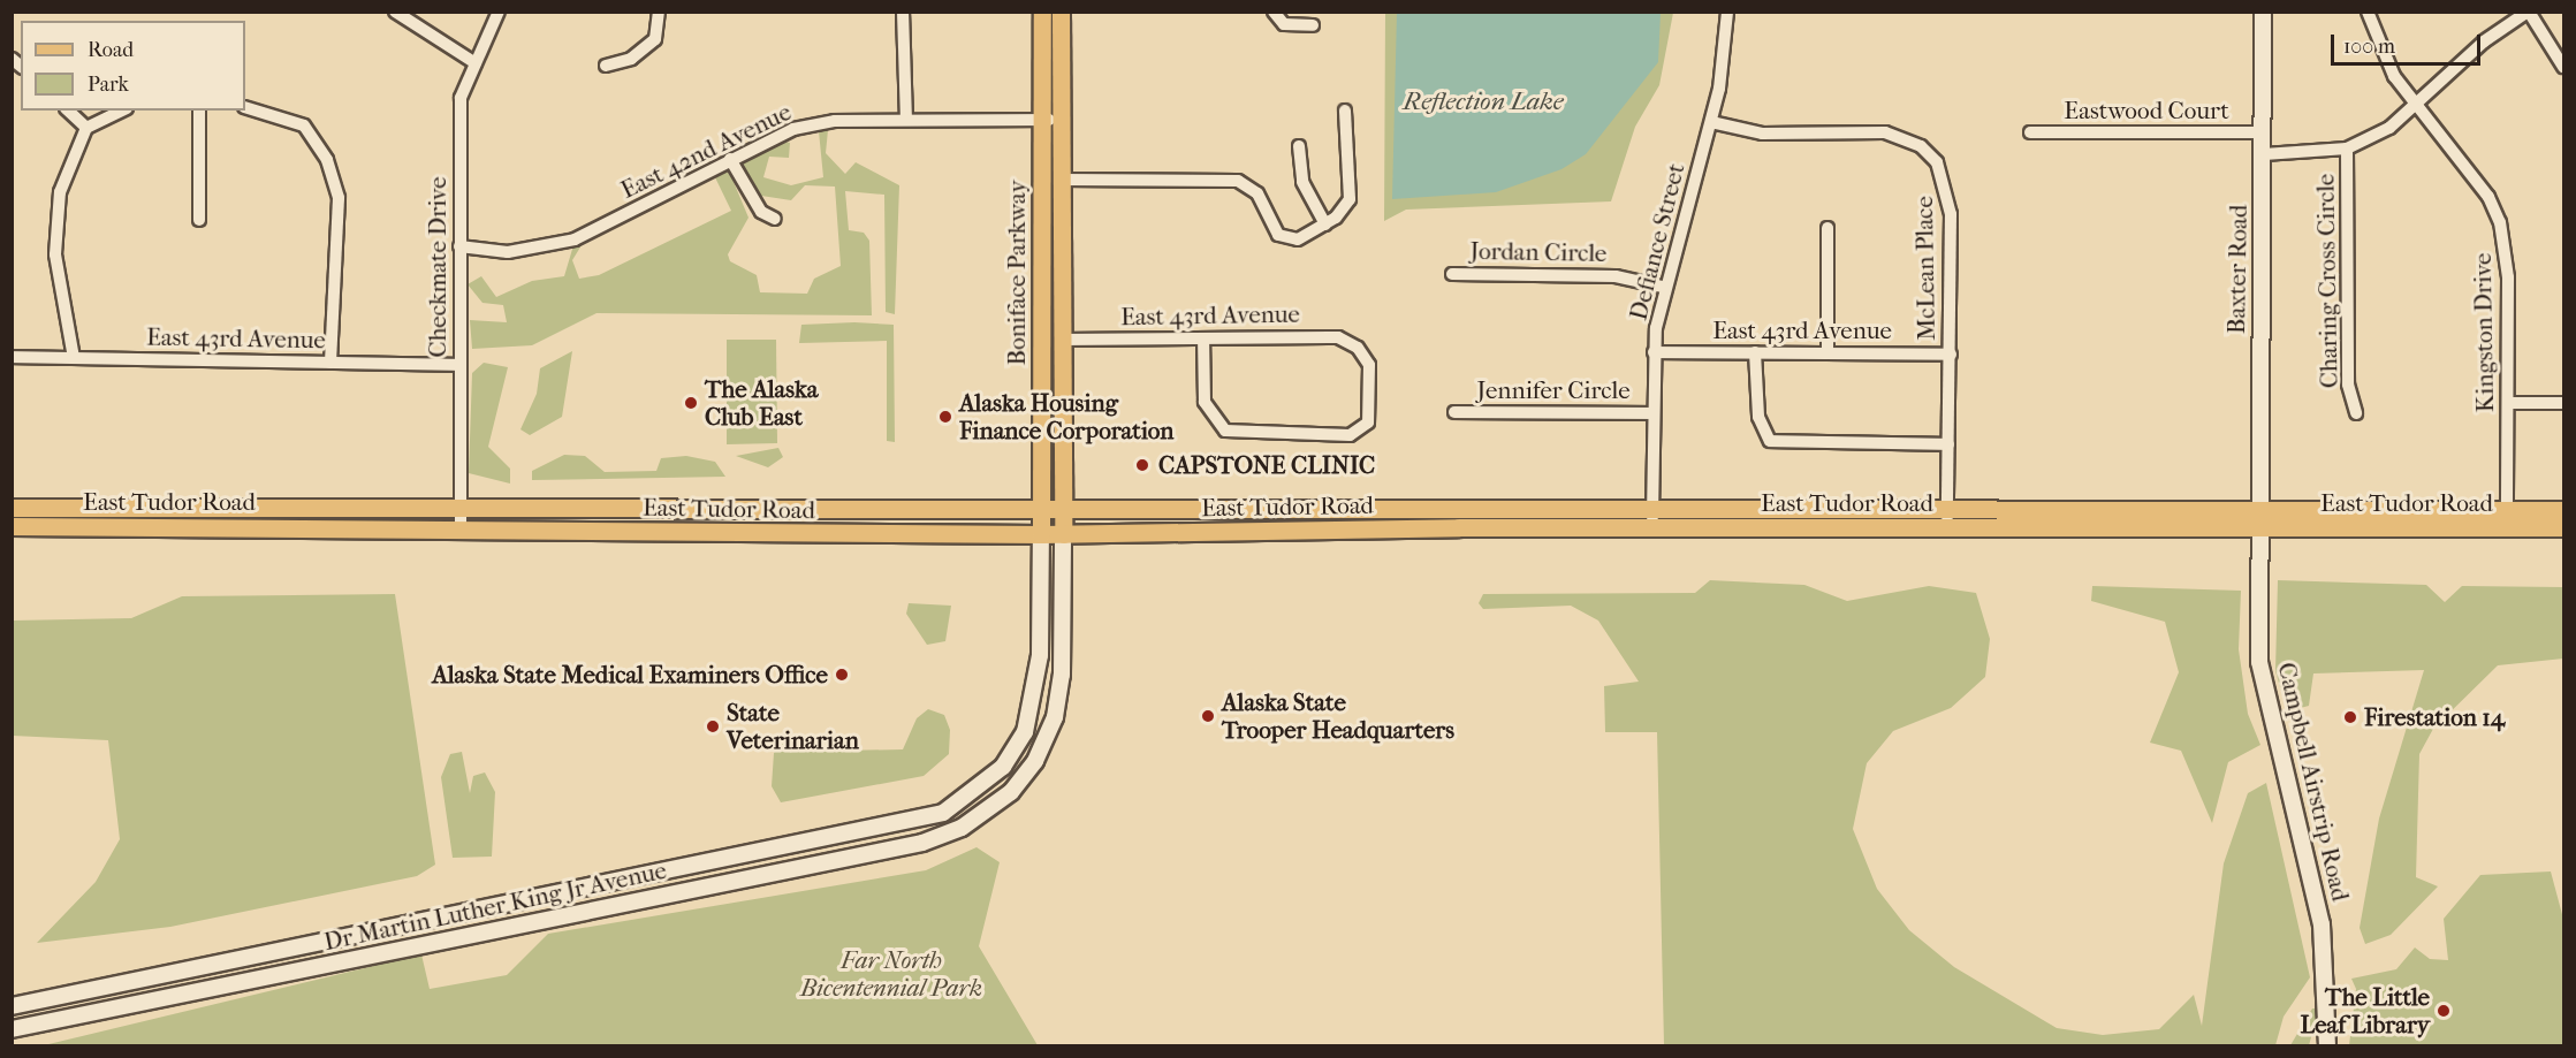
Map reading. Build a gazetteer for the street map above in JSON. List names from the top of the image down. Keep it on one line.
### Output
{"streets":{"main road":["Boniface Parkway","East Tudor Road"],"street":["Eastwood Court","East 42nd Avenue","Defiance Street","Jordan Circle","Checkmate Drive","McLean Place","Baxter Road","Charing Cross Circle","East 43rd Avenue","Kingston Drive","Jennifer Circle","Campbell Airstrip Road","Dr Martin Luther King Jr Avenue"]},"crossings":[["Eastwood Court","Baxter Road"],["East 42nd Avenue","Checkmate Drive"],["East 42nd Avenue","Boniface Parkway"],["Defiance Street","Jordan Circle"],["Defiance Street","McLean Place"],["Defiance Street","East 43rd Avenue"],["Defiance Street","Jennifer Circle"],["Defiance Street","East Tudor Road"],["Checkmate Drive","East 43rd Avenue"],["Checkmate Drive","East Tudor Road"],["McLean Place","East 43rd Avenue"],["McLean Place","East Tudor Road"],["Baxter Road","East Tudor Road"],["Baxter Road","Campbell Airstrip Road"],["Boniface Parkway","East 43rd Avenue"],["Boniface Parkway","East Tudor Road"],["Boniface Parkway","Dr Martin Luther King Jr Avenue"],["Kingston Drive","East Tudor Road"],["East Tudor Road","Campbell Airstrip Road"],["East Tudor Road","Dr Martin Luther King Jr Avenue"]],"water":["Reflection Lake"],"parks":["Far North Bicentennial Park"],"places":["The Alaska Club East","Alaska Housing Finance Corporation","CAPSTONE CLINIC","Alaska State Medical Examiners Office","Alaska State Trooper Headquarters","Firestation 14","State Veterinarian","The Little Leaf Library"],"legend":["Road","Park"],"scale_bar":"100 m"}
